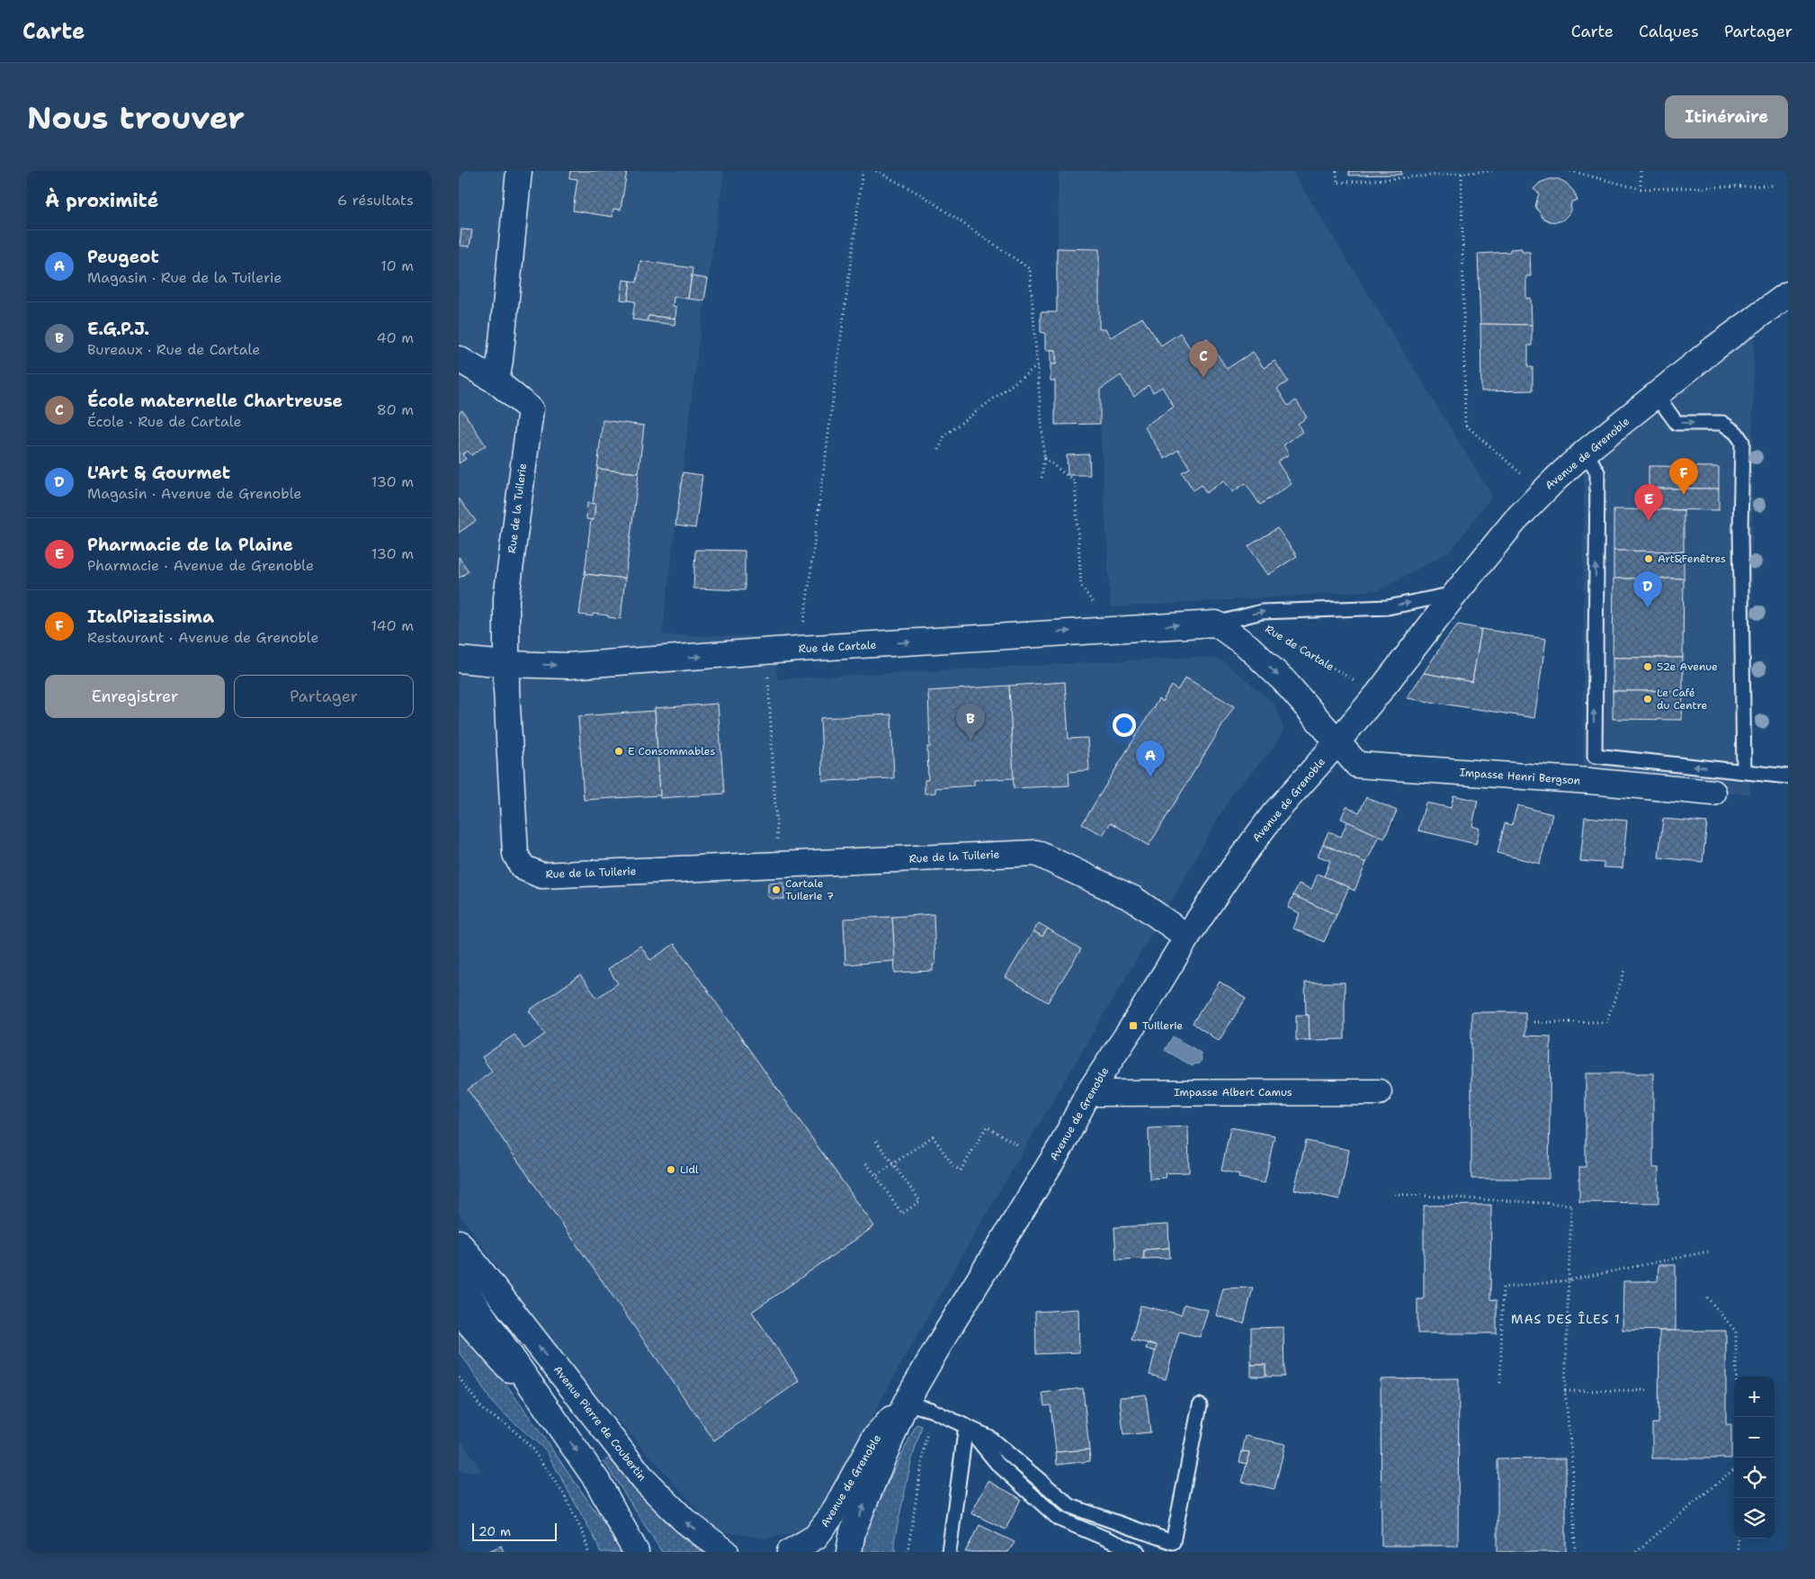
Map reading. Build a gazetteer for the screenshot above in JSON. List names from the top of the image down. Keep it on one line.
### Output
{"streets":{"street":["Avenue de Grenoble","Rue de la Tuilerie","Rue de Cartale","Impasse Henri Bergson","Impasse Albert Camus","Avenue Pierre de Coubertin"]},"crossings":[["Avenue de Grenoble","Rue de la Tuilerie"],["Avenue de Grenoble","Rue de Cartale"],["Avenue de Grenoble","Impasse Henri Bergson"],["Avenue de Grenoble","Impasse Albert Camus"],["Rue de la Tuilerie","Rue de Cartale"]],"one_way":["Rue de Cartale"],"districts":["MAS DES ÎLES 1"],"places":{"other":["Art&Fenêtres","52e Avenue","Le Café du Centre","E Consommables","Cartale Tuilerie 7","Lidl"],"transit":["Tuillerie"]},"scale_bar":"20 m","page":{"header":"Carte","nav":["Carte","Calques","Partager"],"buttons":["Itinéraire",["Enregistrer","Partager"]],"title":"Nous trouver","heading":["À proximité","6 résultats"],"list":[{"mark":"A","name":"Peugeot","note":"Magasin · Rue de la Tuilerie","value":"10 m"},{"mark":"B","name":"E.G.P.J.","note":"Bureaux · Rue de Cartale","value":"40 m"},{"mark":"C","name":"École maternelle Chartreuse","note":"École · Rue de Cartale","value":"80 m"},{"mark":"D","name":"L'Art & Gourmet","note":"Magasin · Avenue de Grenoble","value":"130 m"},{"mark":"E","name":"Pharmacie de la Plaine","note":"Pharmacie · Avenue de Grenoble","value":"130 m"},{"mark":"F","name":"ItalPizzissima","note":"Restaurant · Avenue de Grenoble","value":"140 m"}],"pins":["C","F","E","D","B","A"],"map_buttons":["+","−"],"scale":"20 m"}}
